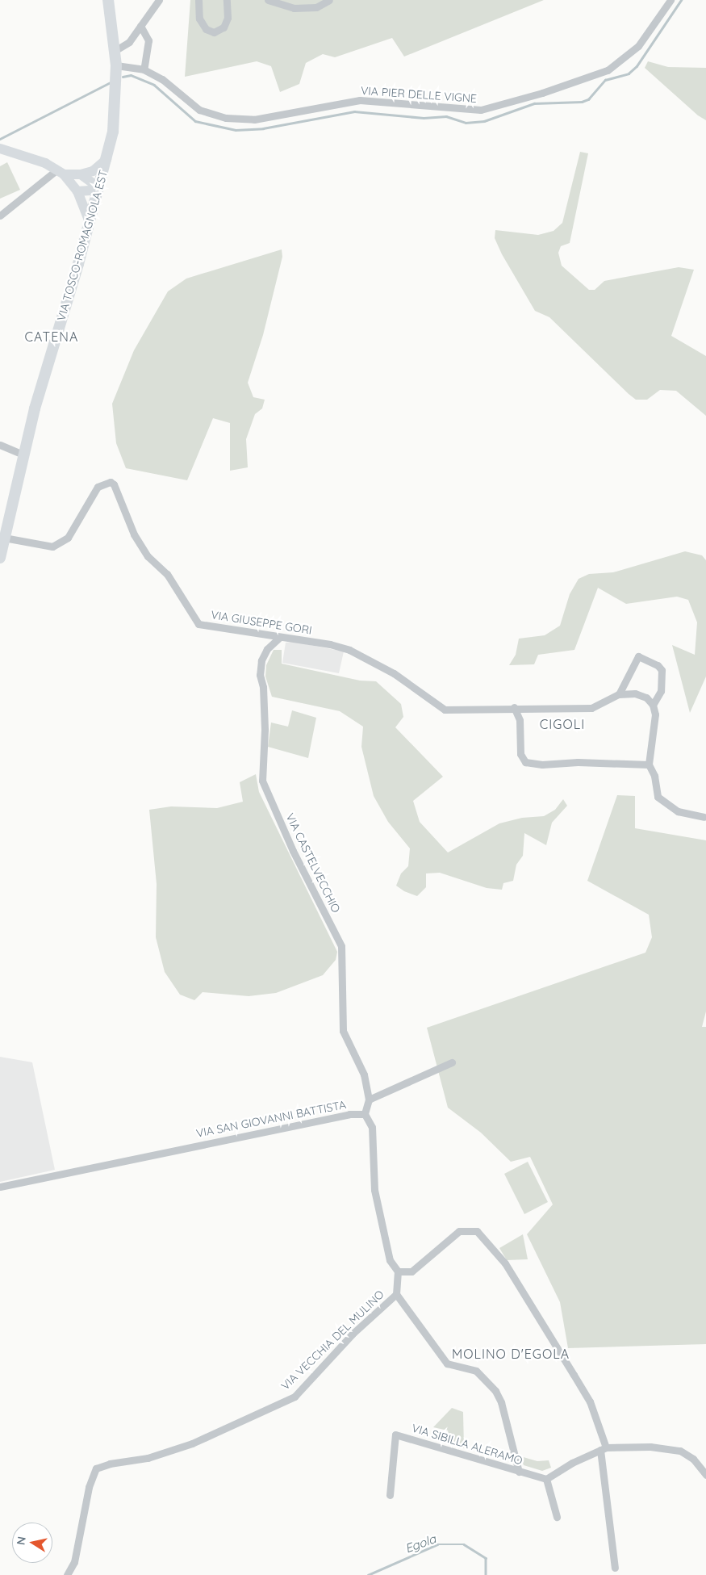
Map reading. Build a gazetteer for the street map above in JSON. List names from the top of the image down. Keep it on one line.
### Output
{"streets":{"main road":["VIA TOSCO-ROMAGNOLA EST"],"street":["VIA PIER DELLE VIGNE","VIA GIUSEPPE GORI","VIA CASTELVECCHIO","VIA SAN GIOVANNI BATTISTA","VIA VECCHIA DEL MULINO","VIA SIBILLA ALERAMO"]},"crossings":[["VIA PIER DELLE VIGNE","VIA TOSCO-ROMAGNOLA EST"],["VIA TOSCO-ROMAGNOLA EST","VIA GIUSEPPE GORI"],["VIA GIUSEPPE GORI","VIA CASTELVECCHIO"],["VIA CASTELVECCHIO","VIA SAN GIOVANNI BATTISTA"]],"districts":["CATENA","CIGOLI","MOLINO D'EGOLA"],"water":["Egola"],"north":"left"}
